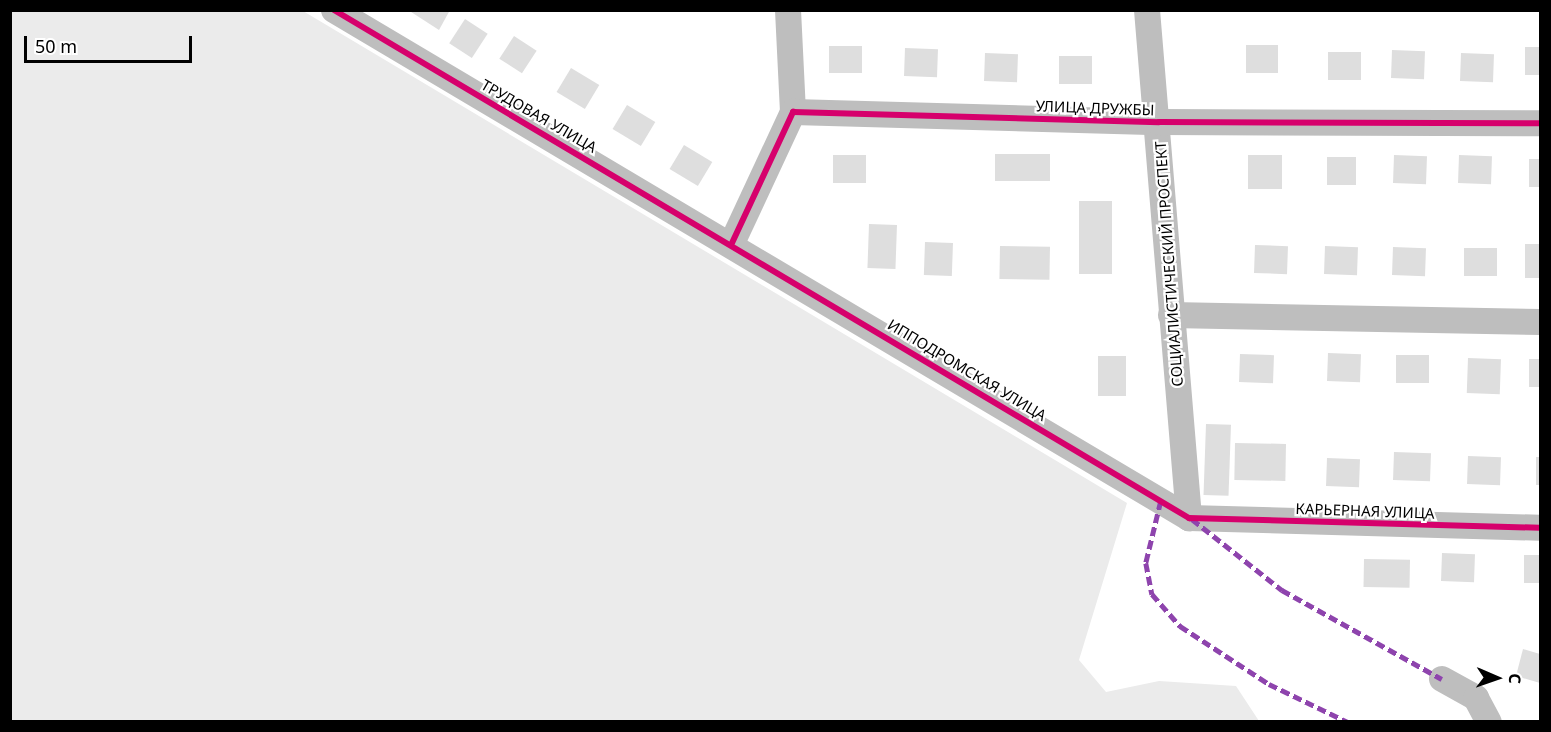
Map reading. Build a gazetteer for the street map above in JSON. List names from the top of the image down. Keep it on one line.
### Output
{"streets":{"street":["УЛИЦА ДРУЖБЫ","ТРУДОВАЯ УЛИЦА","СОЦИАЛИСТИЧЕСКИЙ ПРОСПЕКТ","ИППОДРОМСКАЯ УЛИЦА","КАРЬЕРНАЯ УЛИЦА"]},"crossings":[["УЛИЦА ДРУЖБЫ","СОЦИАЛИСТИЧЕСКИЙ ПРОСПЕКТ"],["ТРУДОВАЯ УЛИЦА","ИППОДРОМСКАЯ УЛИЦА"],["СОЦИАЛИСТИЧЕСКИЙ ПРОСПЕКТ","ИППОДРОМСКАЯ УЛИЦА"],["СОЦИАЛИСТИЧЕСКИЙ ПРОСПЕКТ","КАРЬЕРНАЯ УЛИЦА"],["ИППОДРОМСКАЯ УЛИЦА","КАРЬЕРНАЯ УЛИЦА"]],"scale_bar":"50 m","north":"right"}
